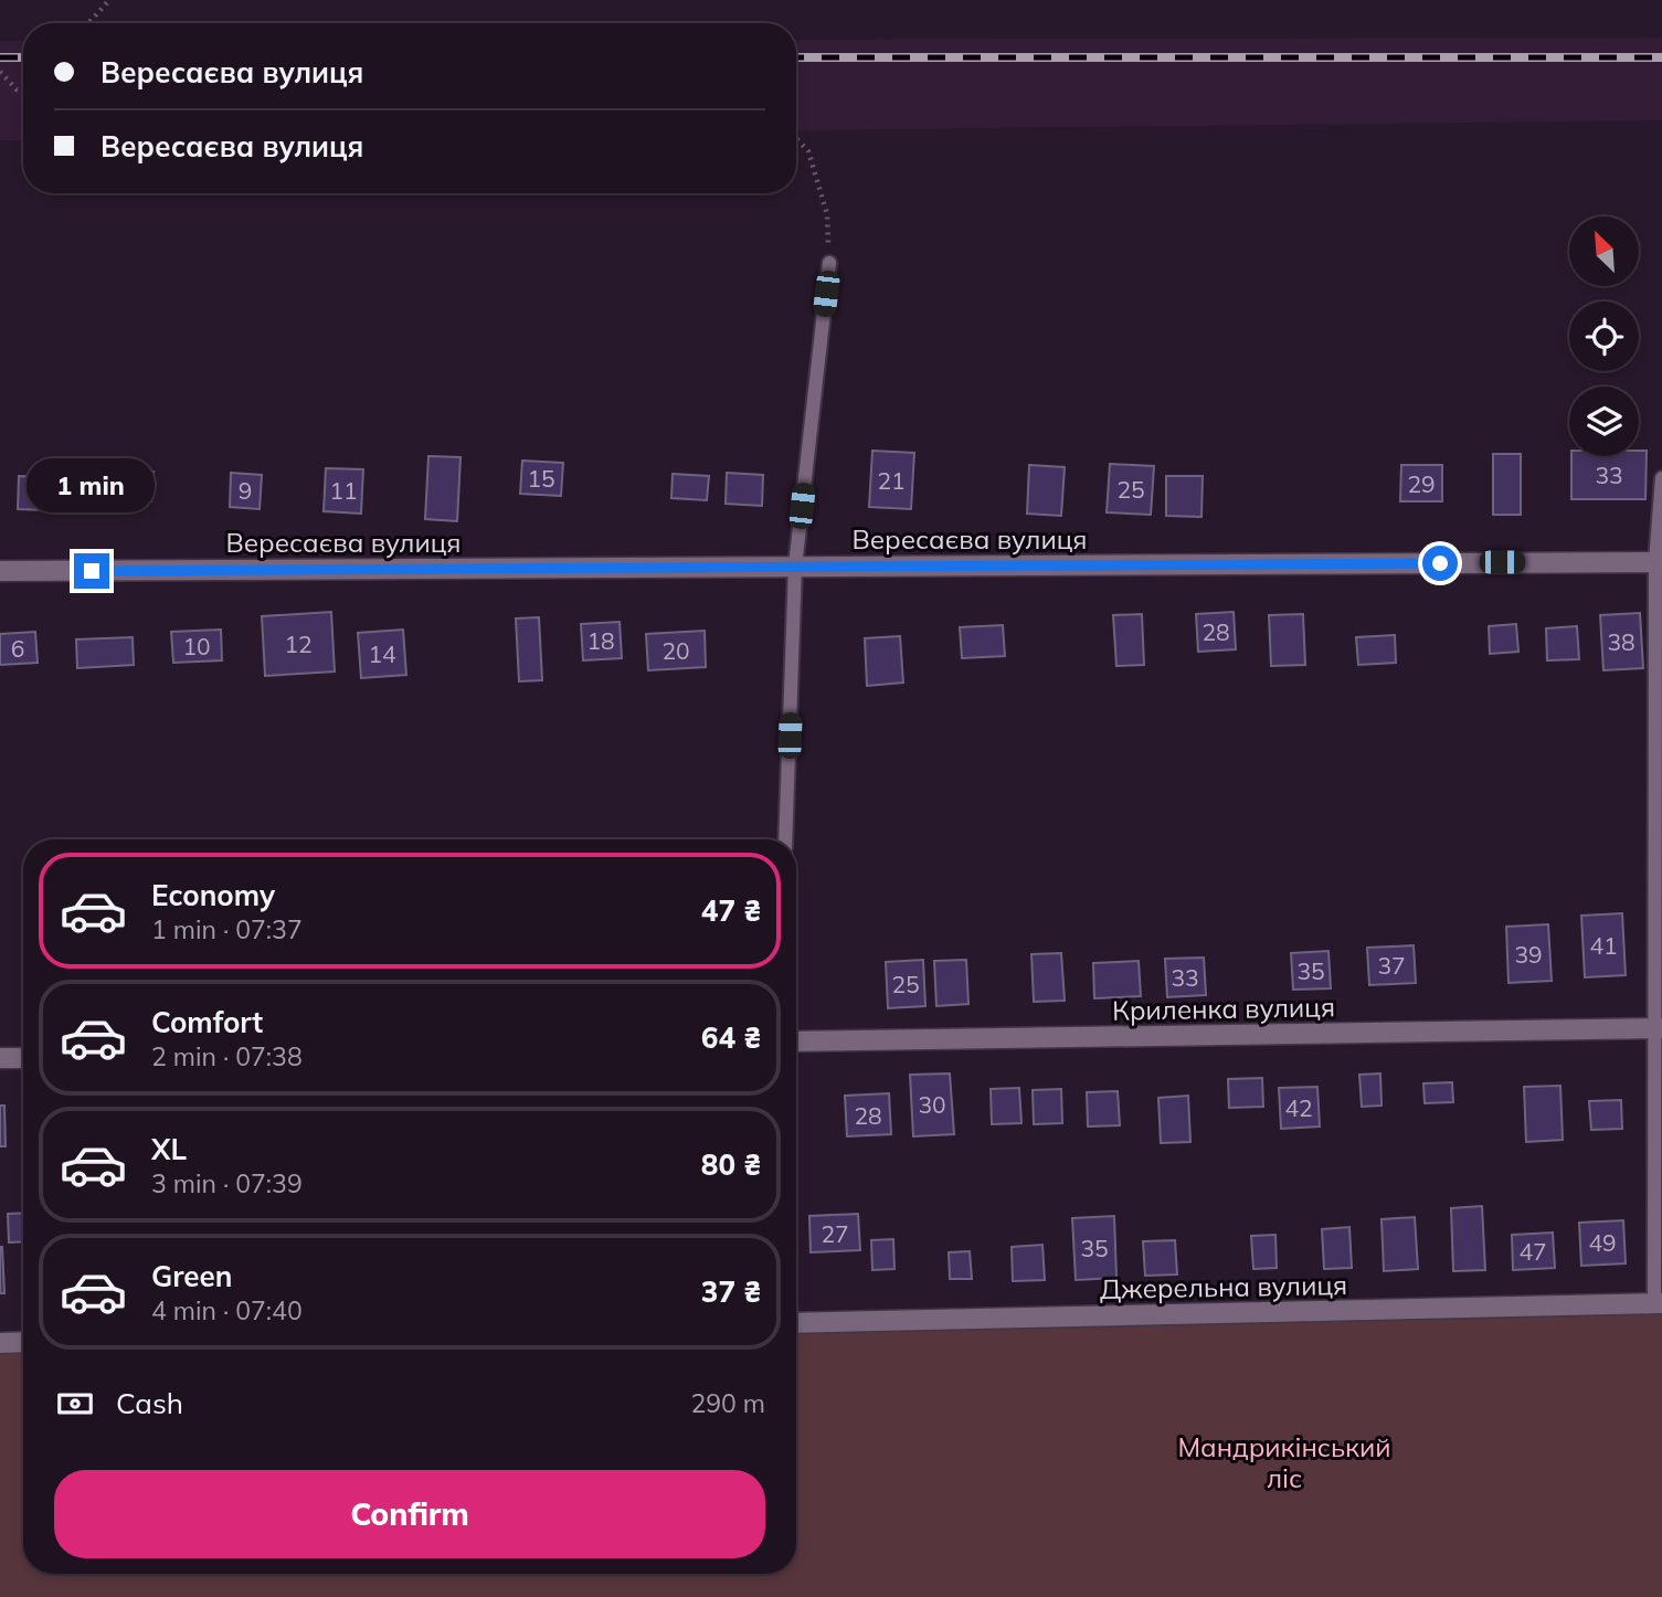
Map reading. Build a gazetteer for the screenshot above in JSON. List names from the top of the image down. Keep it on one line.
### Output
{"streets":{"street":["Вересаєва вулиця","Криленка вулиця","Джерельна вулиця"]},"parks":["Мандрикінський ліс"],"house_numbers":["33","15","21","29","25","9","11","28","18","38","12","10","6","20","14","41","39","37","35","33","25","30","42","28","27","49","35","47"],"north":"top left","page":{"banner":["Вересаєва вулиця","Вересаєва вулиця"],"bubble":"1 min","list":[{"name":"Economy","note":"1 min · 07:37","value":"47 ₴"},{"name":"Comfort","note":"2 min · 07:38","value":"64 ₴"},{"name":"XL","note":"3 min · 07:39","value":"80 ₴"},{"name":"Green","note":"4 min · 07:40","value":"37 ₴"}],"pay":["Cash","290 m"],"buttons":"Confirm"}}
